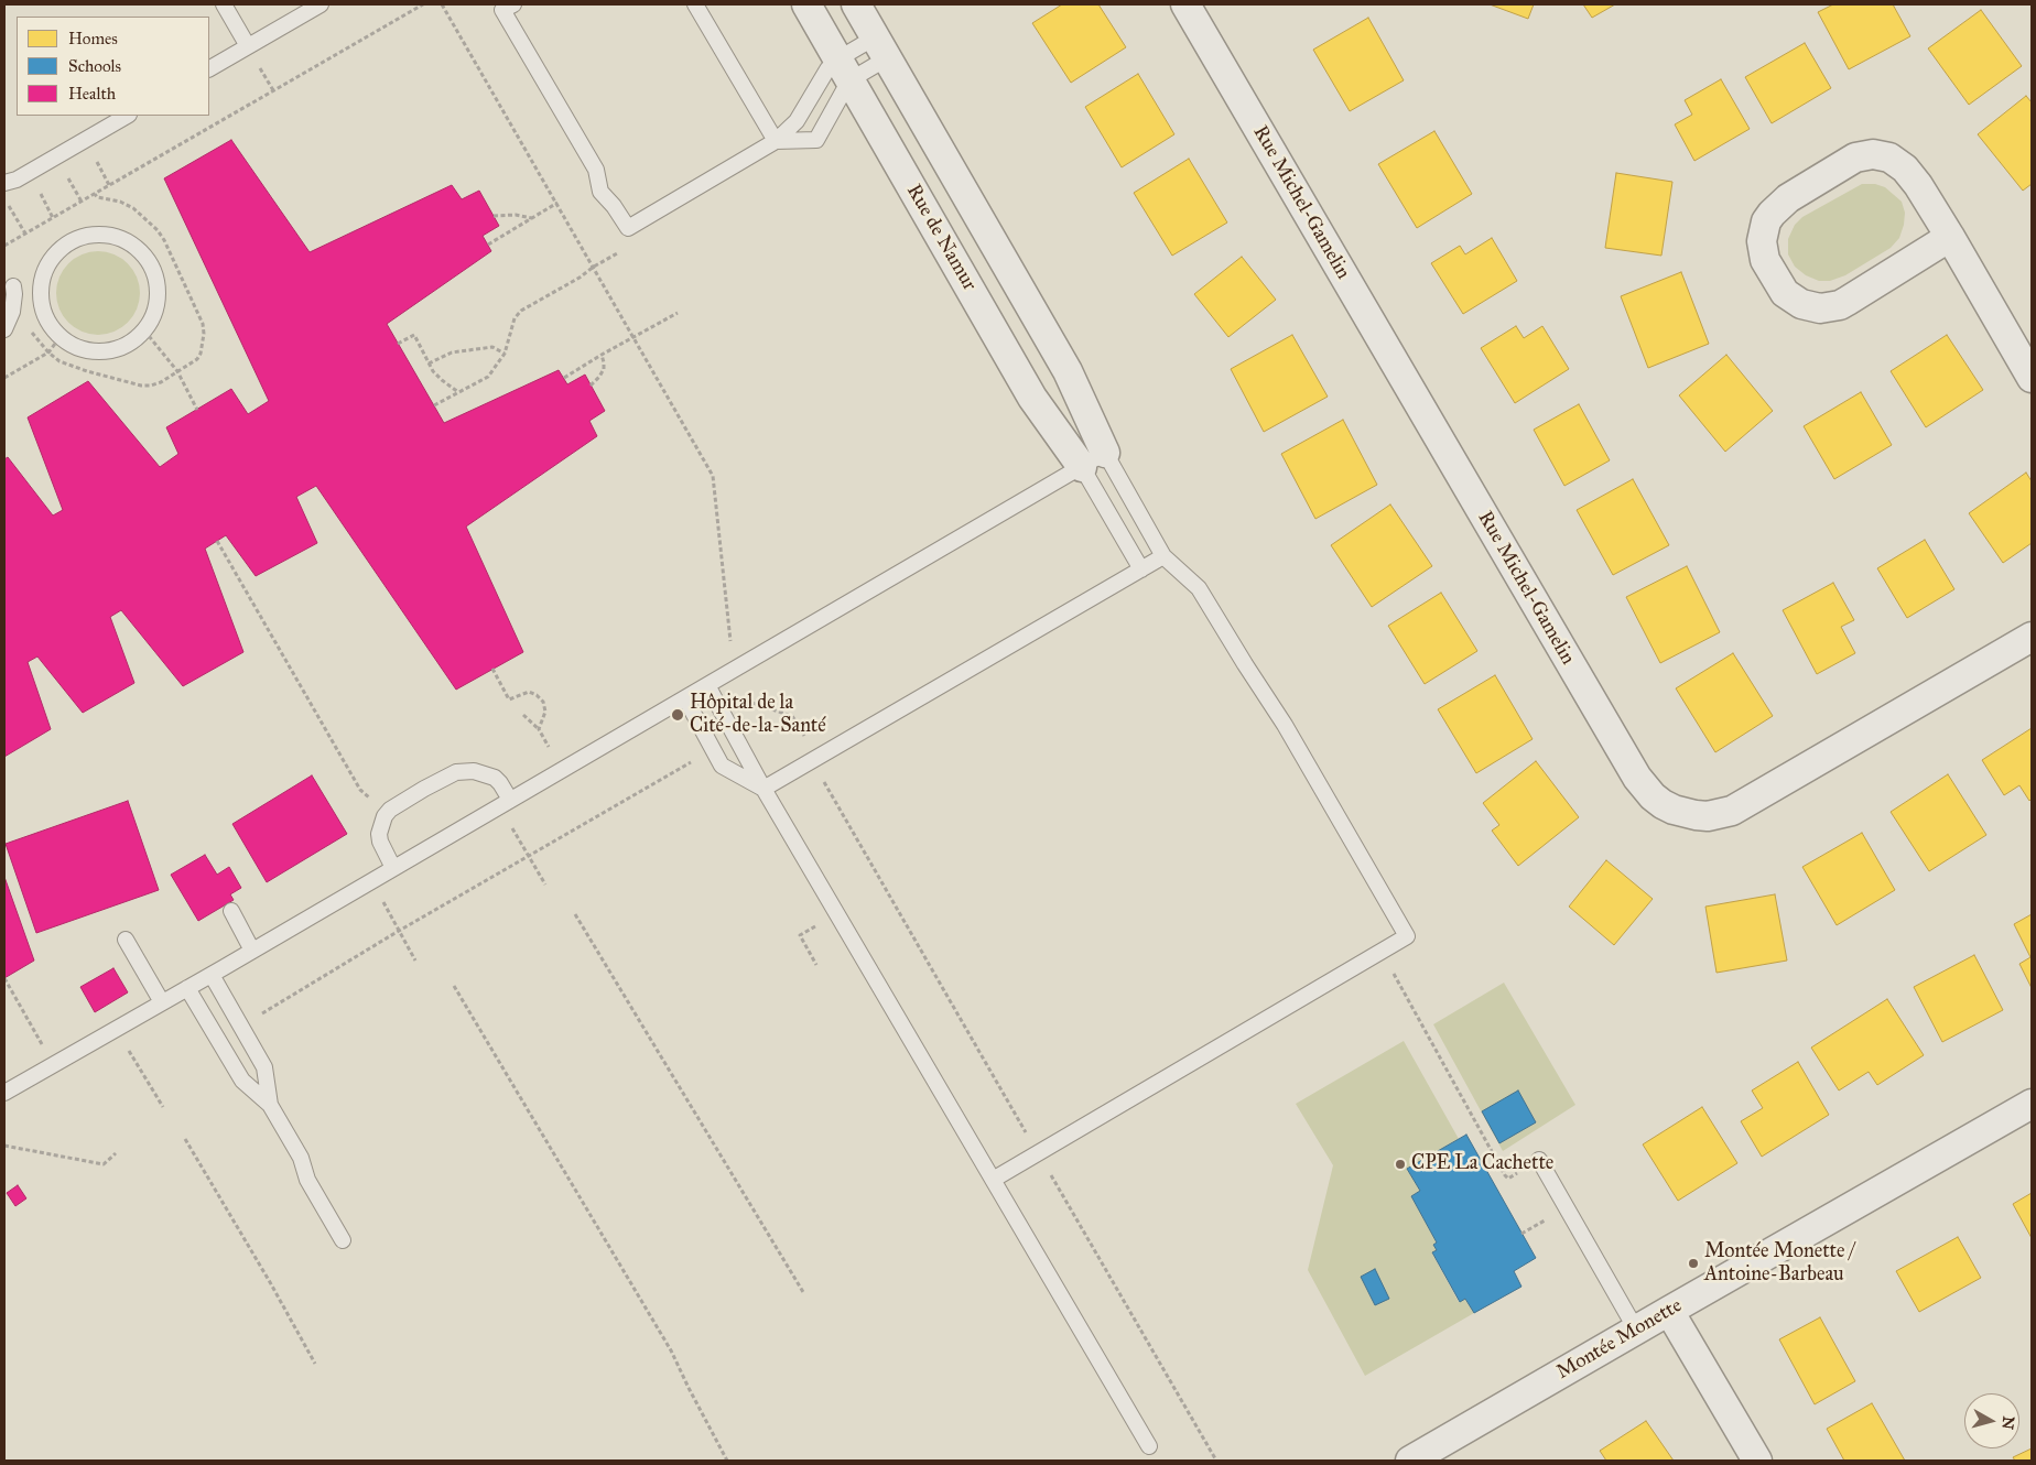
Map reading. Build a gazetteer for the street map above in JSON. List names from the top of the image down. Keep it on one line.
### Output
{"streets":{"street":["Rue Michel-Gamelin","Rue de Namur","Montée Monette"]},"places":["Hôpital de la Cité-de-la-Santé","CPE La Cachette","Montée Monette / Antoine-Barbeau"],"legend":["Homes","Schools","Health"],"north":"right"}
